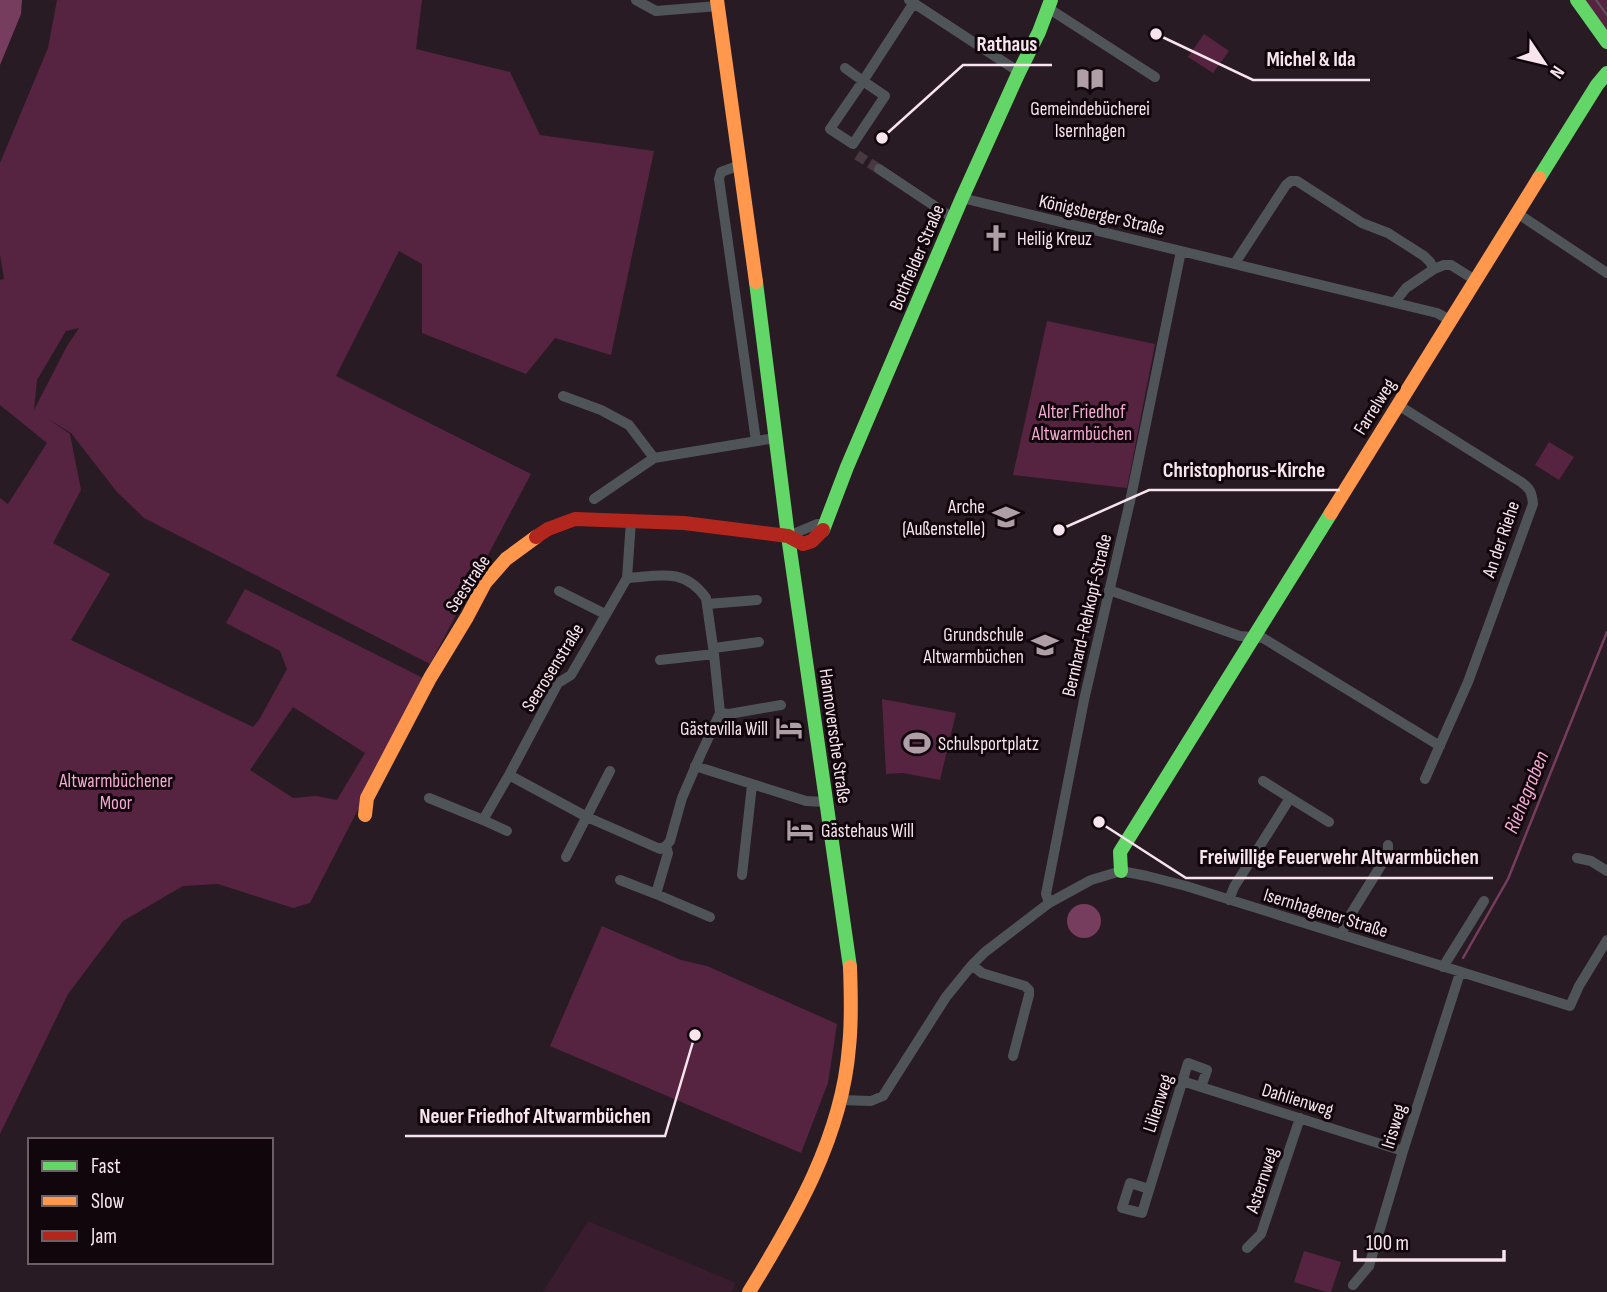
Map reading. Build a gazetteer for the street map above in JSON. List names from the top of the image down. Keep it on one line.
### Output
{"streets":{"street":["Königsberger Straße","Bothfelder Straße","Farrelweg","An der Riehe","Seestraße","Bernhard-Rehkopf-Straße","Seerosenstraße","Hannoversche Straße","Isernhagener Straße","Dahlienweg","Lilienweg","Irisweg","Asternweg"]},"crossings":[["Königsberger Straße","Bothfelder Straße"],["Königsberger Straße","Farrelweg"],["Königsberger Straße","Bernhard-Rehkopf-Straße"],["Bothfelder Straße","Seestraße"],["Bothfelder Straße","Hannoversche Straße"],["Farrelweg","An der Riehe"],["Farrelweg","Isernhagener Straße"],["Seestraße","Seerosenstraße"],["Seestraße","Hannoversche Straße"],["Isernhagener Straße","Irisweg"],["Dahlienweg","Lilienweg"],["Dahlienweg","Irisweg"],["Dahlienweg","Asternweg"]],"water":["Riehegraben"],"parks":["Alter Friedhof Altwarmbüchen","Altwarmbüchener Moor"],"places":{"other":["Michel & Ida","Rathaus","Christophorus-Kirche","Freiwillige Feuerwehr Altwarmbüchen","Neuer Friedhof Altwarmbüchen"],"library":["Gemeindebücherei Isernhagen"],"church":["Heilig Kreuz"],"school or university":["Arche (Außenstelle)","Grundschule Altwarmbüchen"],"hotel":["Gästevilla Will","Gästehaus Will"],"sports":["Schulsportplatz"]},"legend":["Fast","Slow","Jam"],"scale_bar":"100 m","north":"bottom right"}
